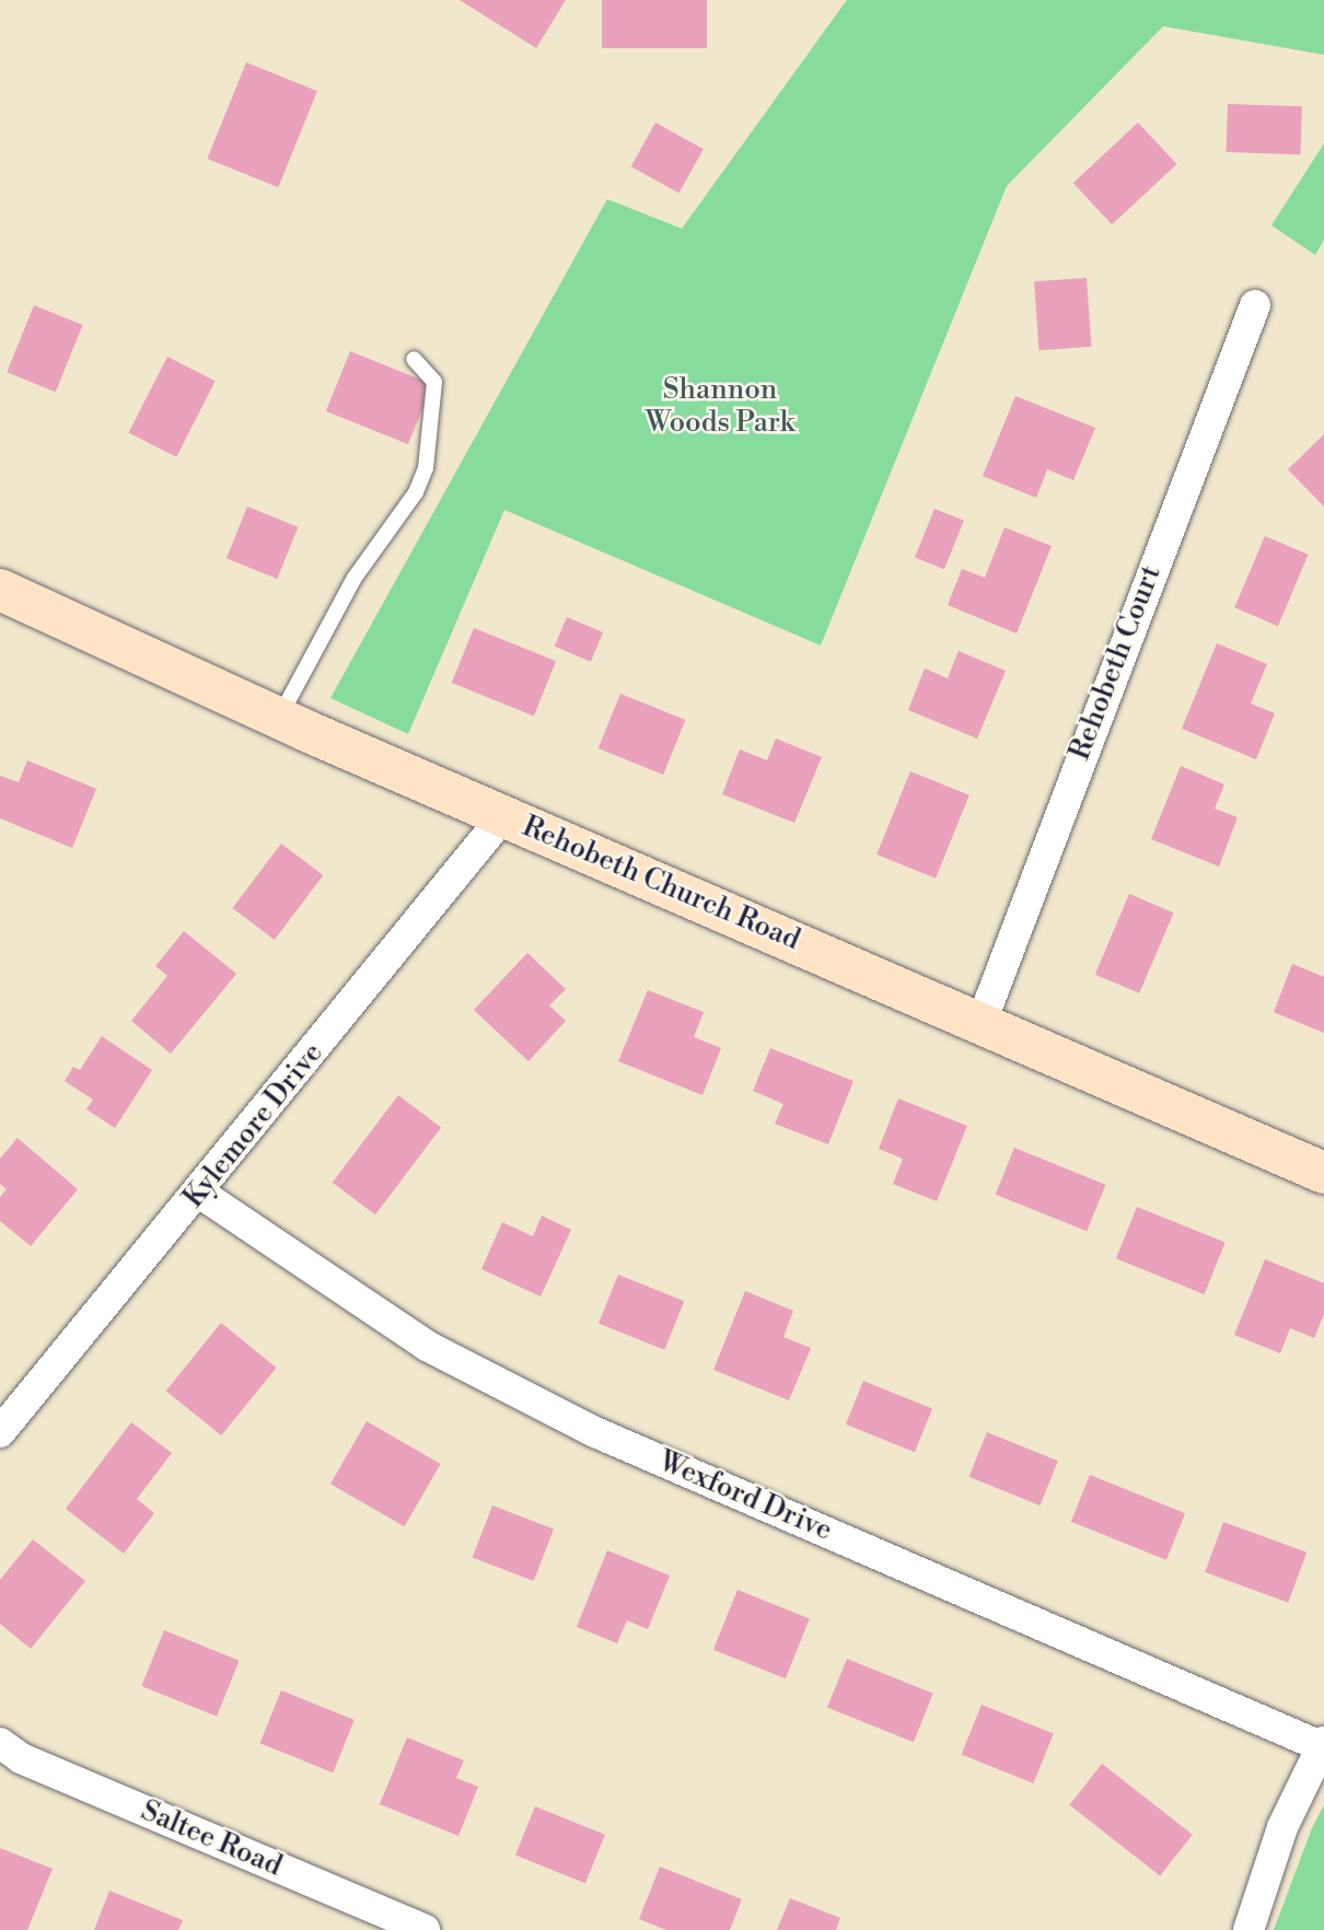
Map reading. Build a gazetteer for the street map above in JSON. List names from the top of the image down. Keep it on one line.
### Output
{"streets":{"street":["Rehobeth Court","Rehobeth Church Road","Kylemore Drive","Wexford Drive","Saltee Road"]},"crossings":[["Rehobeth Court","Rehobeth Church Road"],["Rehobeth Church Road","Kylemore Drive"],["Kylemore Drive","Wexford Drive"]],"parks":["Shannon Woods Park"]}
